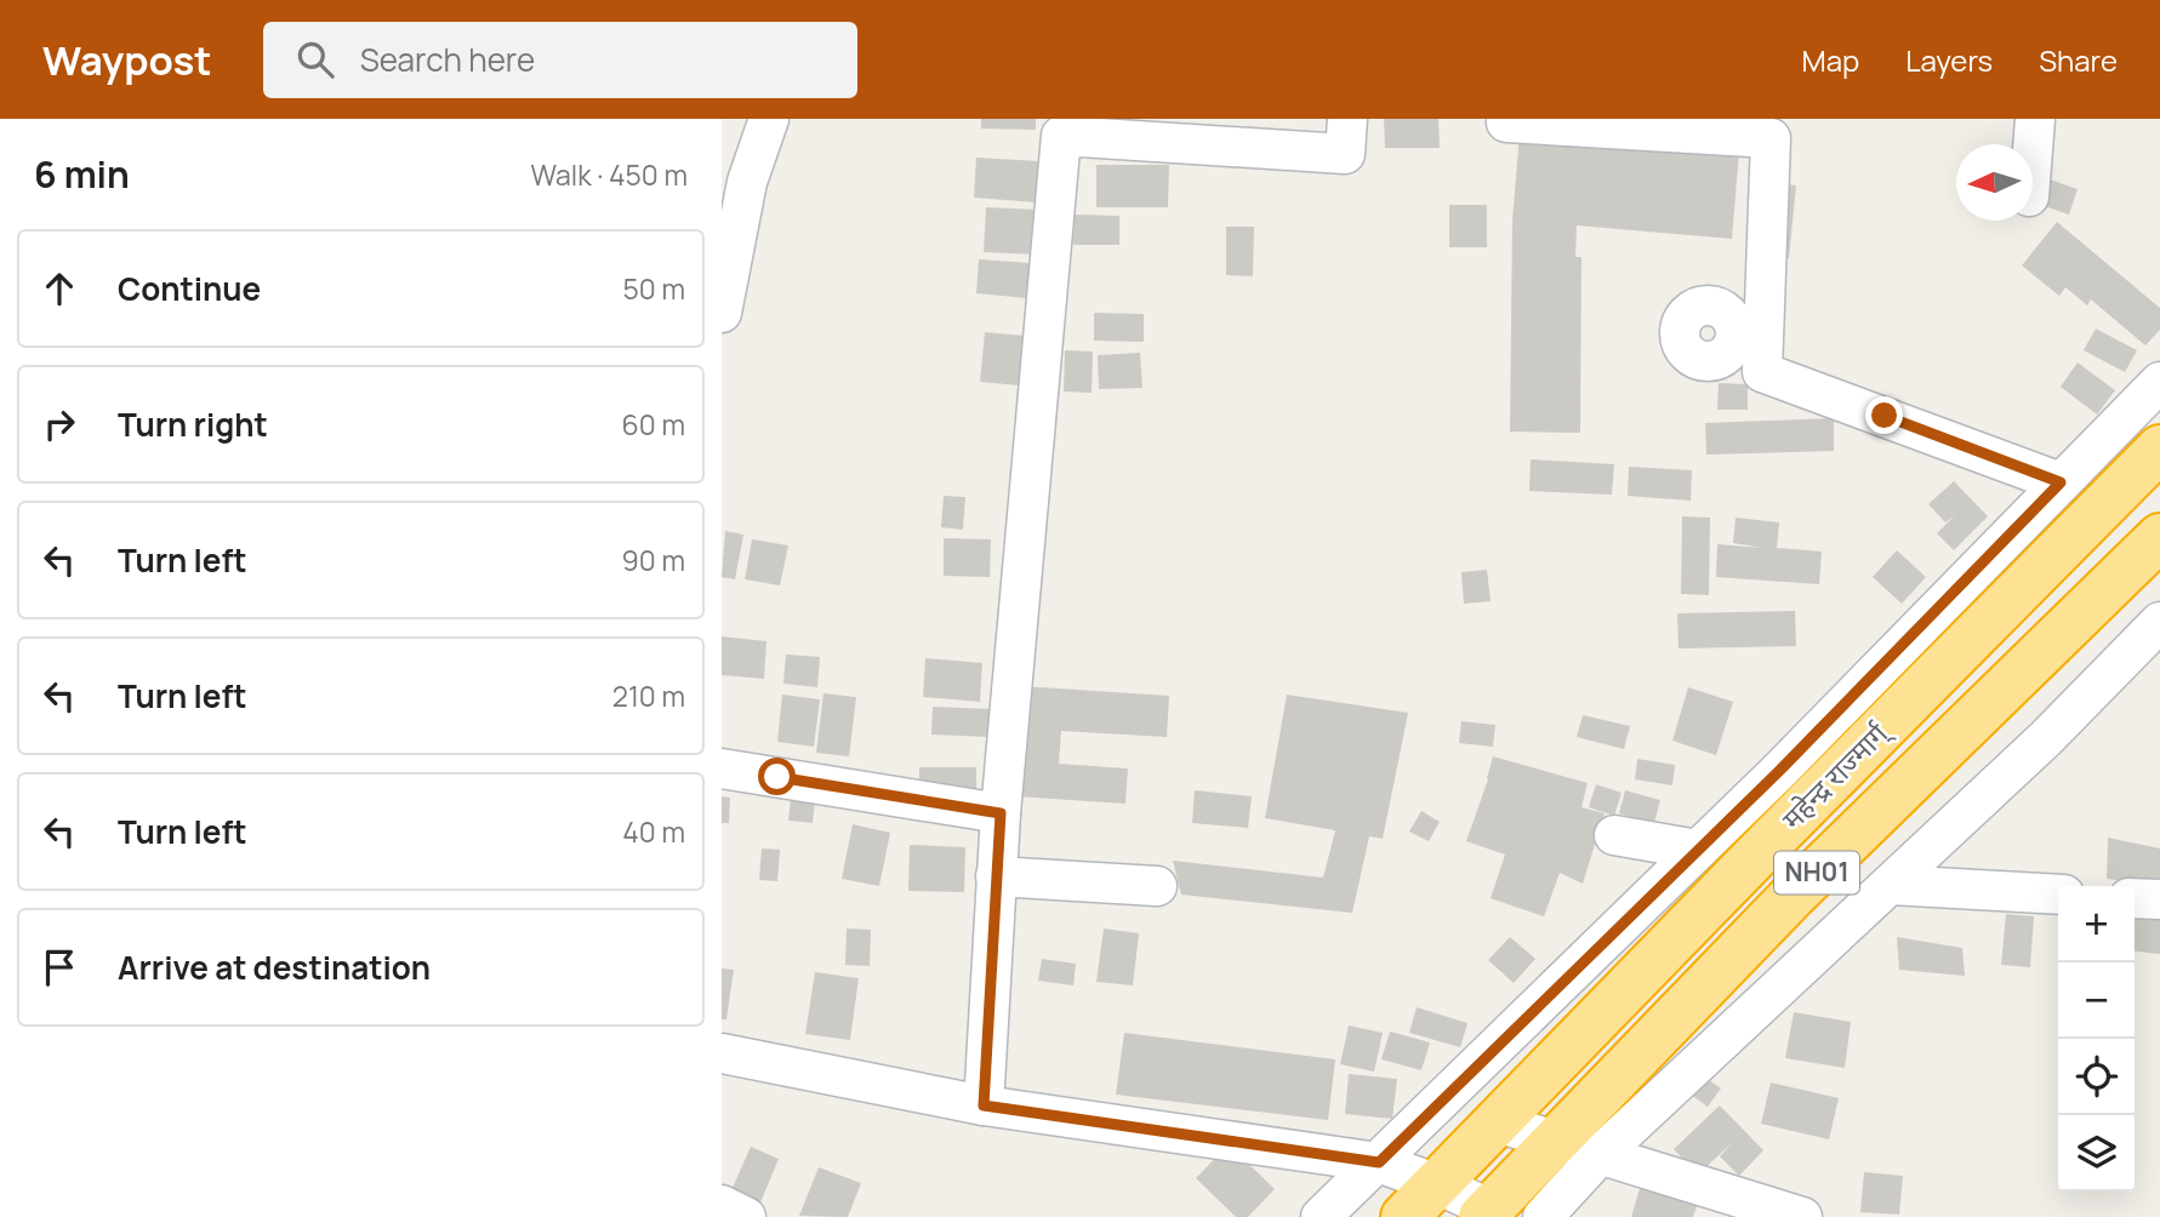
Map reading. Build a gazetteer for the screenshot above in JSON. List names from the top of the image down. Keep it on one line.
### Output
{"streets":{"highway":["महेन्द्र राज्मार्ग्","NH01"]},"north":"left","page":{"header":"Waypost","search":"Search here","nav":["Map","Layers","Share"],"heading":["6 min","Walk · 450 m"],"list":[["Continue","50 m"],["Turn right","60 m"],["Turn left","90 m"],["Turn left","210 m"],["Turn left","40 m"],"Arrive at destination"],"map_buttons":["+","−"]}}
